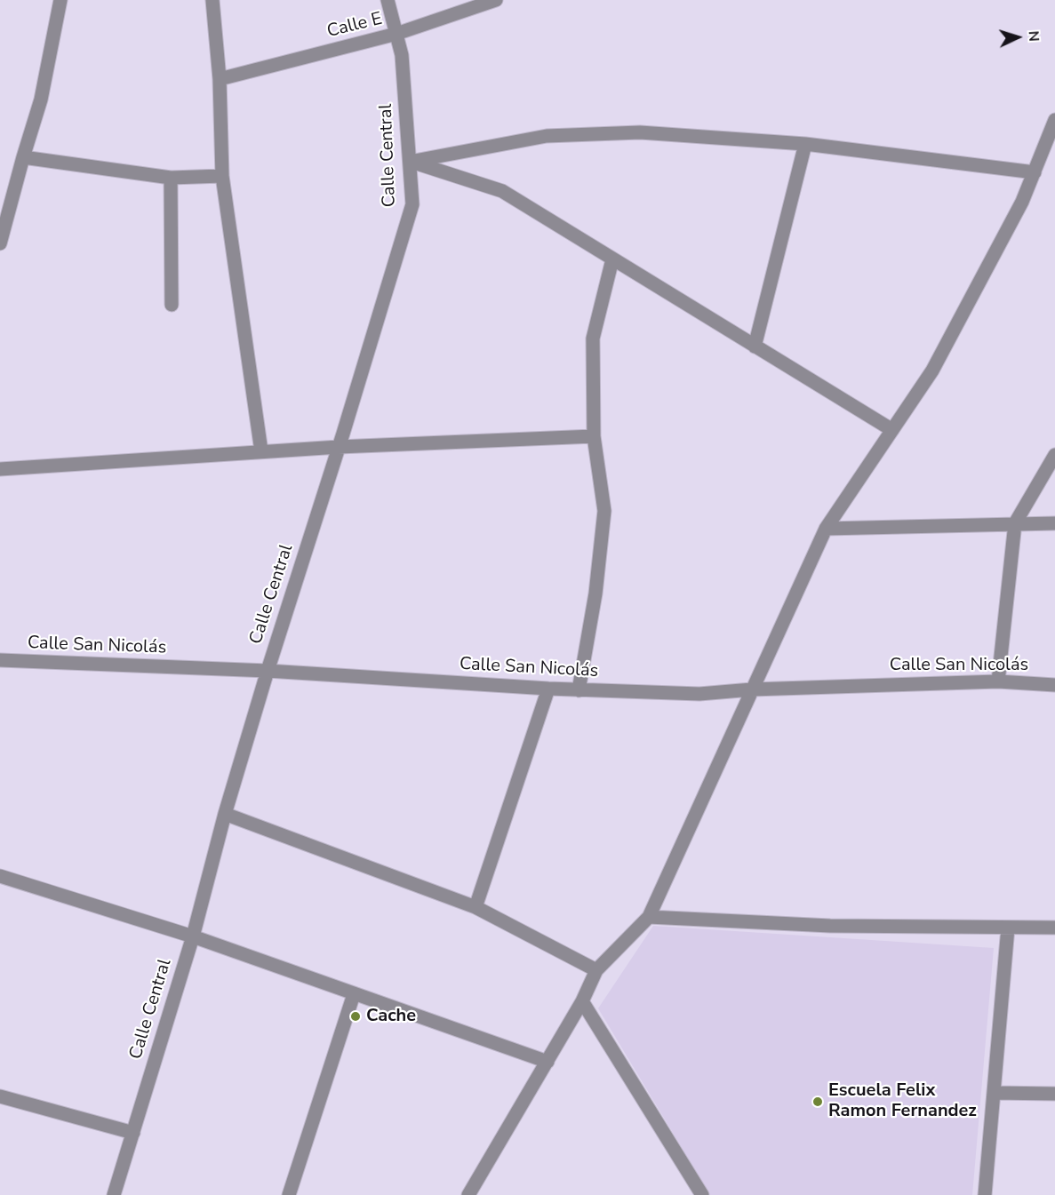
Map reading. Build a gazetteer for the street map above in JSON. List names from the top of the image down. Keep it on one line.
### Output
{"streets":{"street":["Calle E","Calle Central","Calle San Nicolás"]},"crossings":[["Calle E","Calle Central"],["Calle Central","Calle San Nicolás"]],"places":["Cache","Escuela Felix Ramon Fernandez"],"north":"right"}
